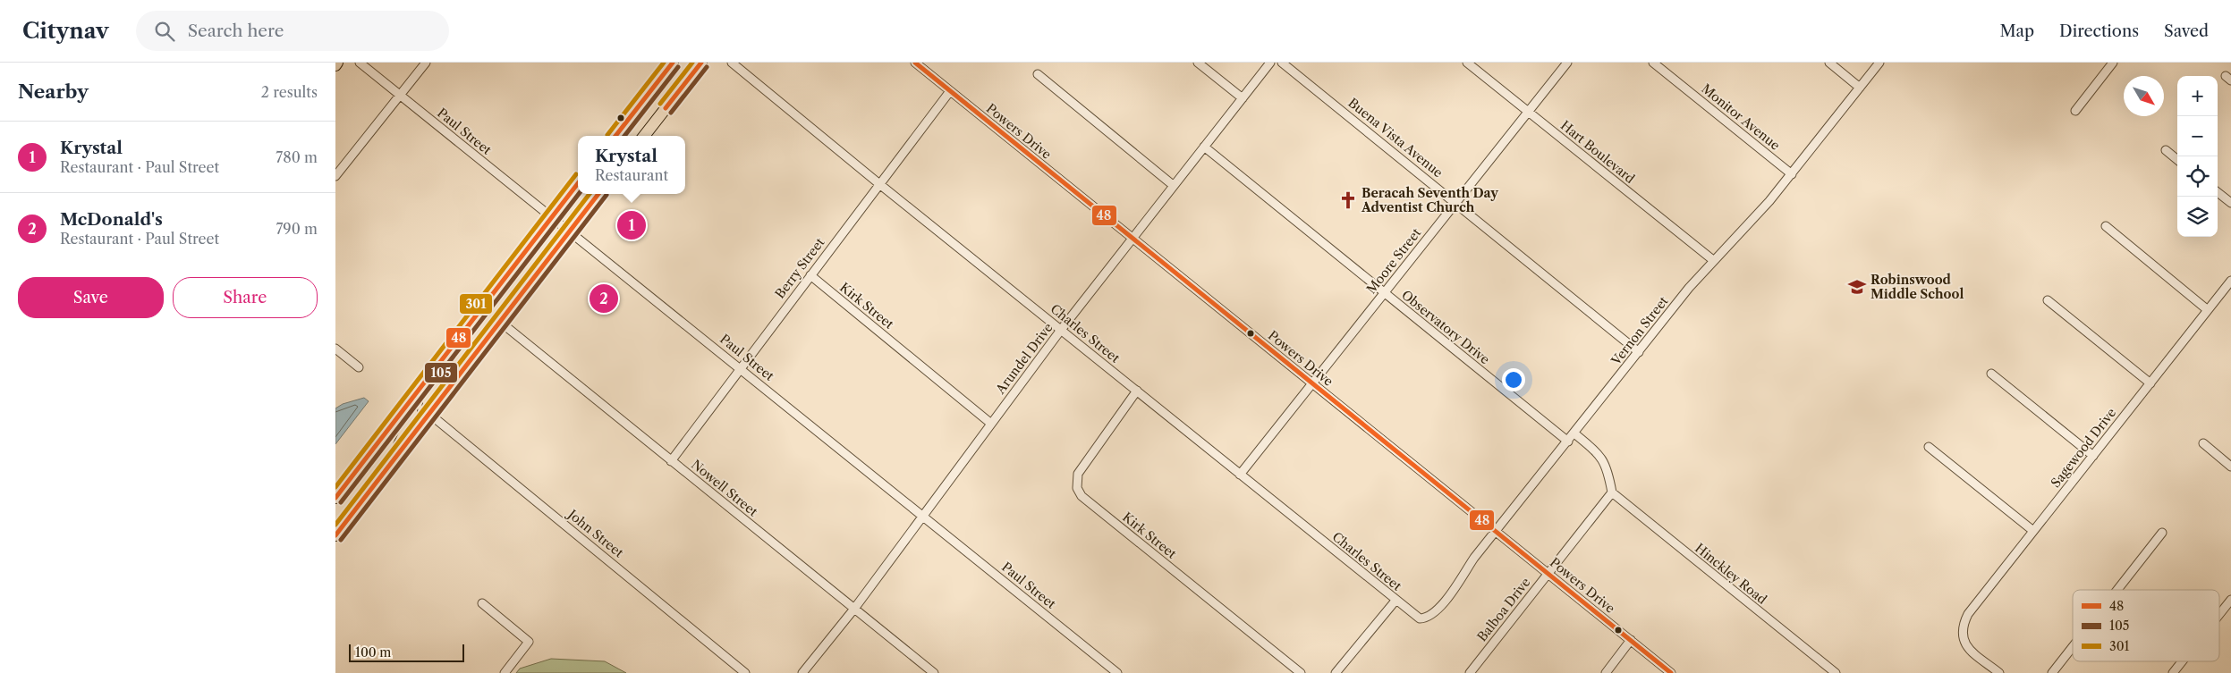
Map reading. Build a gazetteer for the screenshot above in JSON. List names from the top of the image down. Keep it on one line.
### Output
{"streets":{"street":["Monitor Avenue","Paul Street","Powers Drive","Buena Vista Avenue","Hart Boulevard","Moore Street","Berry Street","Kirk Street","Observatory Drive","Vernon Street","Charles Street","Arundel Drive","Sagewood Drive","Nowell Street","John Street","Hinckley Road","Balboa Drive"]},"crossings":[["Monitor Avenue","Vernon Street"],["Paul Street","Berry Street"],["Paul Street","Arundel Drive"],["Powers Drive","Moore Street"],["Powers Drive","Berry Street"],["Powers Drive","Vernon Street"],["Powers Drive","Arundel Drive"],["Powers Drive","Balboa Drive"],["Buena Vista Avenue","Moore Street"],["Buena Vista Avenue","Vernon Street"],["Hart Boulevard","Moore Street"],["Hart Boulevard","Vernon Street"],["Moore Street","Observatory Drive"],["Moore Street","Charles Street"],["Berry Street","Kirk Street"],["Berry Street","Charles Street"],["Berry Street","Nowell Street"],["Kirk Street","Charles Street"],["Kirk Street","Arundel Drive"],["Observatory Drive","Vernon Street"],["Observatory Drive","Arundel Drive"],["Vernon Street","Charles Street"],["Charles Street","Arundel Drive"],["Arundel Drive","Nowell Street"],["Hinckley Road","Balboa Drive"]],"places":{"church":["Beracah Seventh Day Adventist Church"],"school or university":["Robinswood Middle School"]},"lines":["transit line 48","transit line 301","transit line 105"],"legend":["48","105","301"],"scale_bar":"100 m","north":"bottom right","page":{"header":"Citynav","search":"Search here","nav":["Map","Directions","Saved"],"heading":["Nearby","2 results"],"map_buttons":["+","−"],"list":[{"mark":"1","name":"Krystal","note":"Restaurant · Paul Street","value":"780 m"},{"mark":"2","name":"McDonald's","note":"Restaurant · Paul Street","value":"790 m"}],"popup":["Krystal","Restaurant"],"pins":["1","2"],"buttons":["Save","Share"],"scale":"100 m"}}
